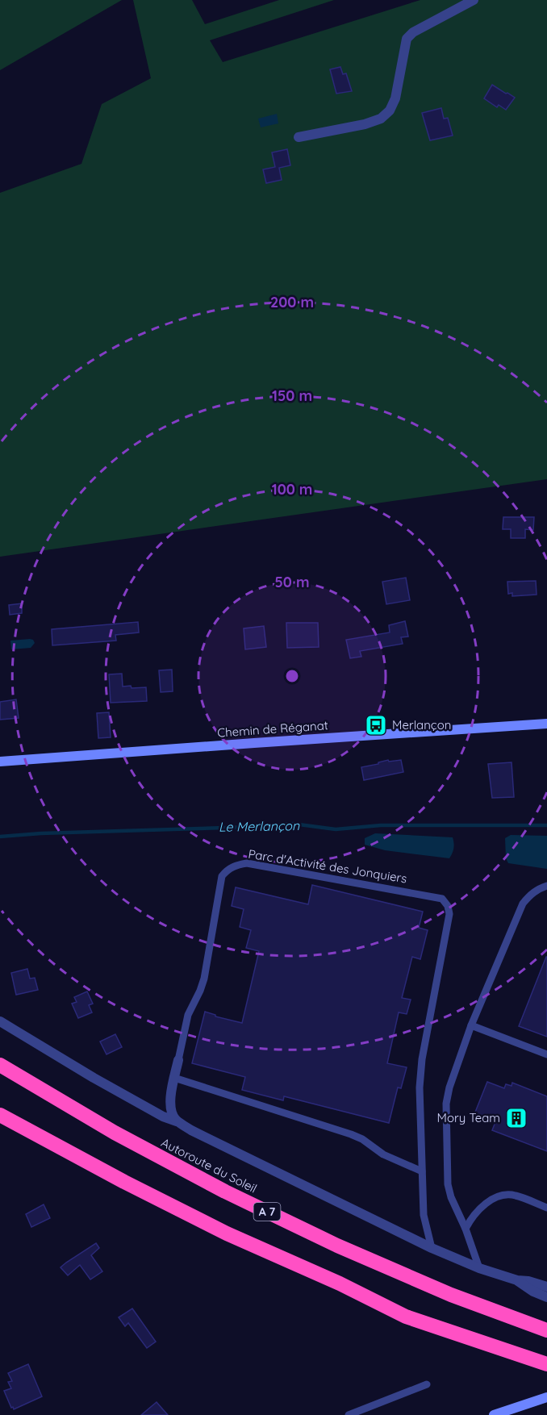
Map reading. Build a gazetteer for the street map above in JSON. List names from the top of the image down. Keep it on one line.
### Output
{"streets":{"highway":["Autoroute du Soleil","A 7"],"street":["Chemin de Réganat","Parc d'Activité des Jonquiers"]},"water":["Le Merlançon"],"places":{"bus stop":["Merlançon"],"building":["Mory Team"]},"rings":["200 m","150 m","100 m","50 m"]}
